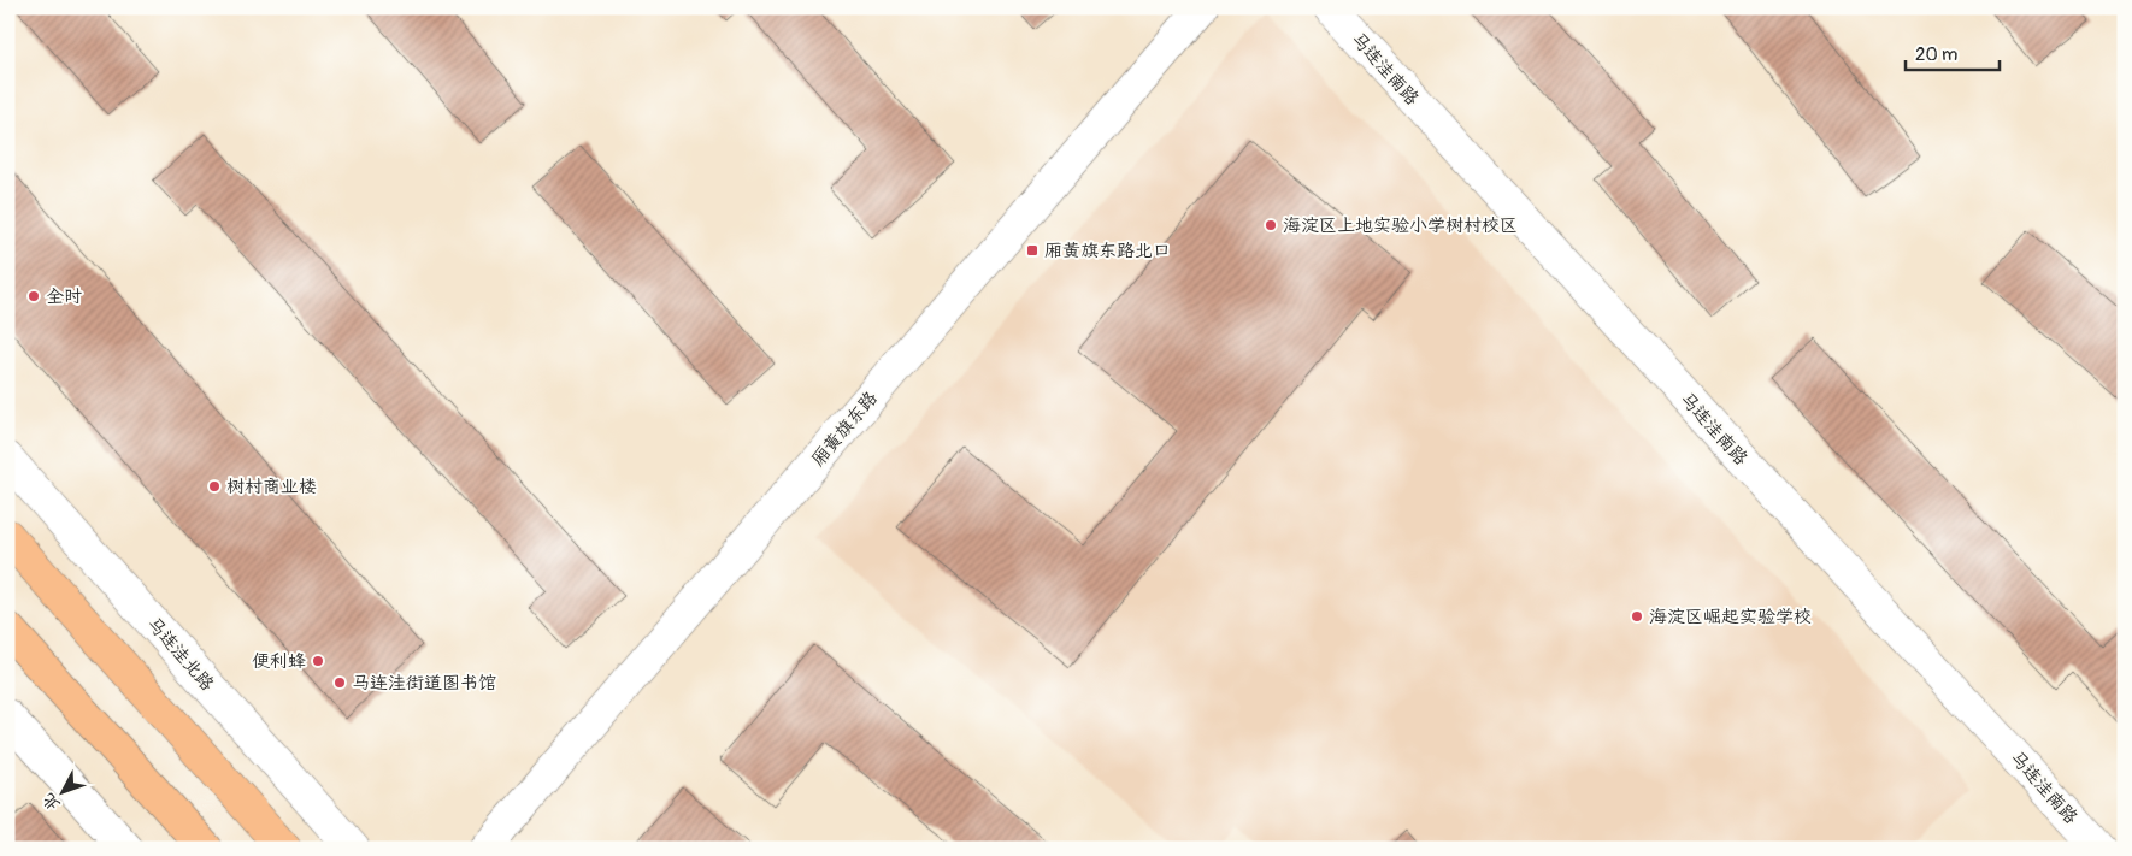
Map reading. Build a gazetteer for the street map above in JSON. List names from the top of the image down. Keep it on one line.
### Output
{"streets":{"street":["马连洼南路","厢黄旗东路","马连洼北路"]},"places":{"other":["海淀区上地实验小学树村校区","全时","树村商业楼","海淀区崛起实验学校","便利蜂","马连洼街道图书馆"],"transit":["厢黄旗东路北口"]},"scale_bar":"20 m","north":"bottom left"}
